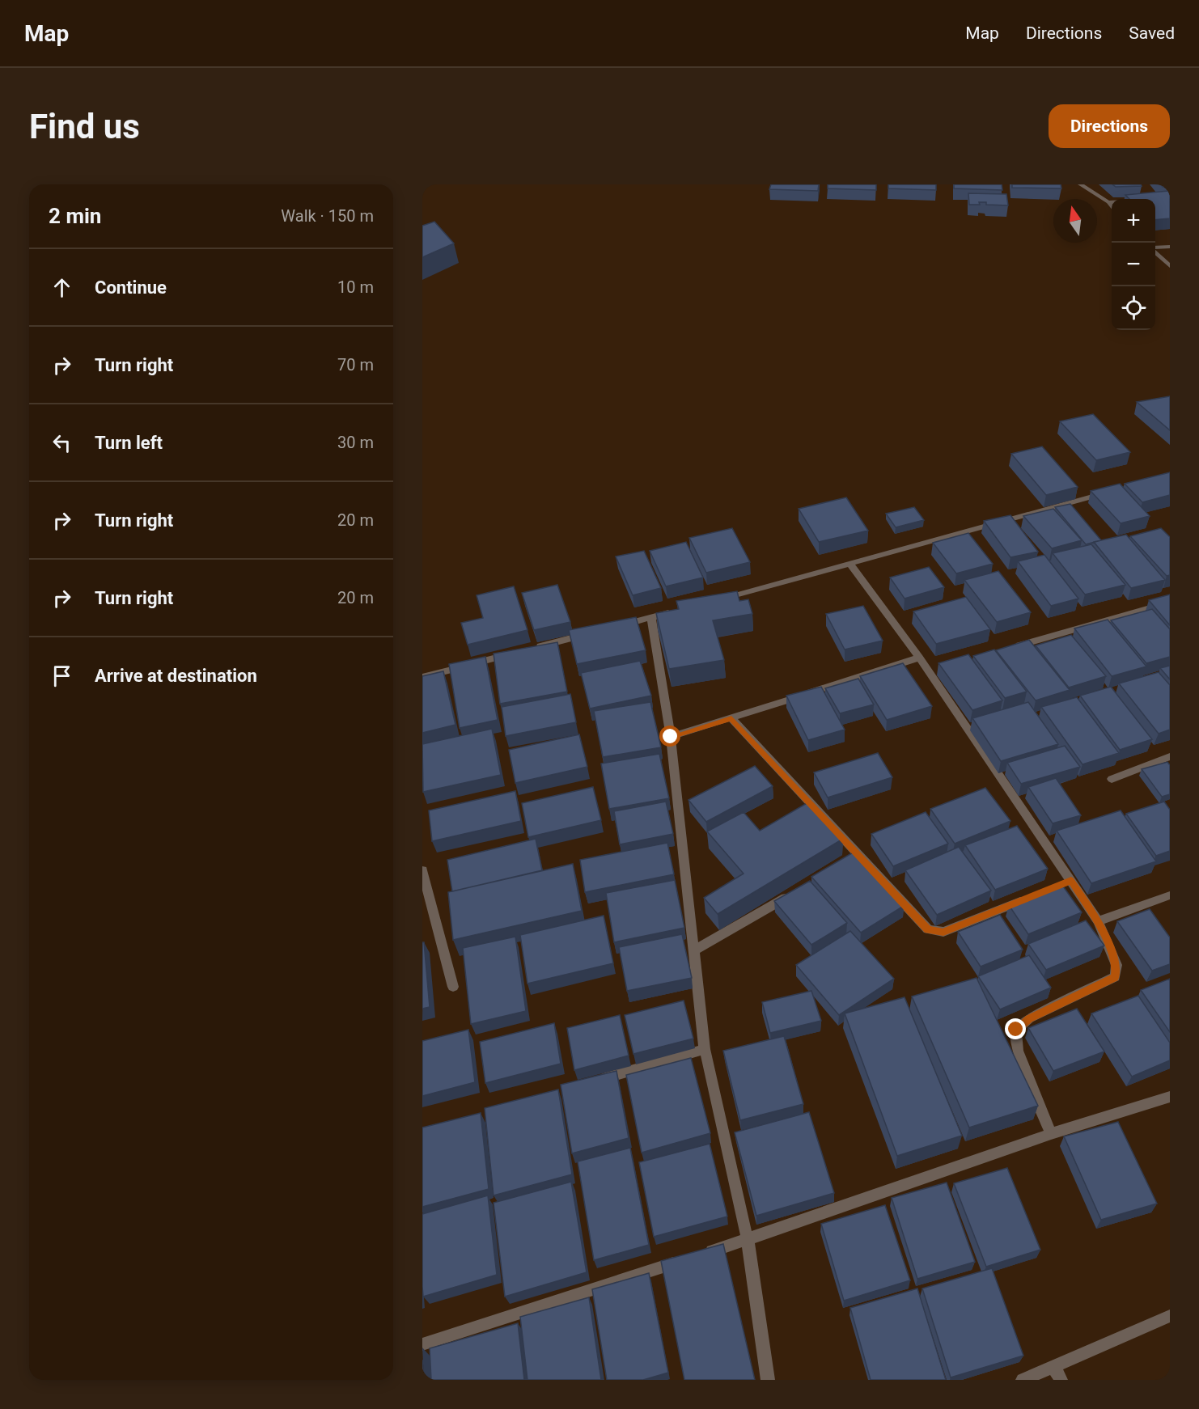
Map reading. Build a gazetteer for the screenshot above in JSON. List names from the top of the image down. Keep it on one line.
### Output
{"north":"top","page":{"header":"Map","nav":["Map","Directions","Saved"],"buttons":"Directions","title":"Find us","heading":["2 min","Walk · 150 m"],"map_buttons":["+","−"],"list":[["Continue","10 m"],["Turn right","70 m"],["Turn left","30 m"],["Turn right","20 m"],["Turn right","20 m"],"Arrive at destination"]}}
